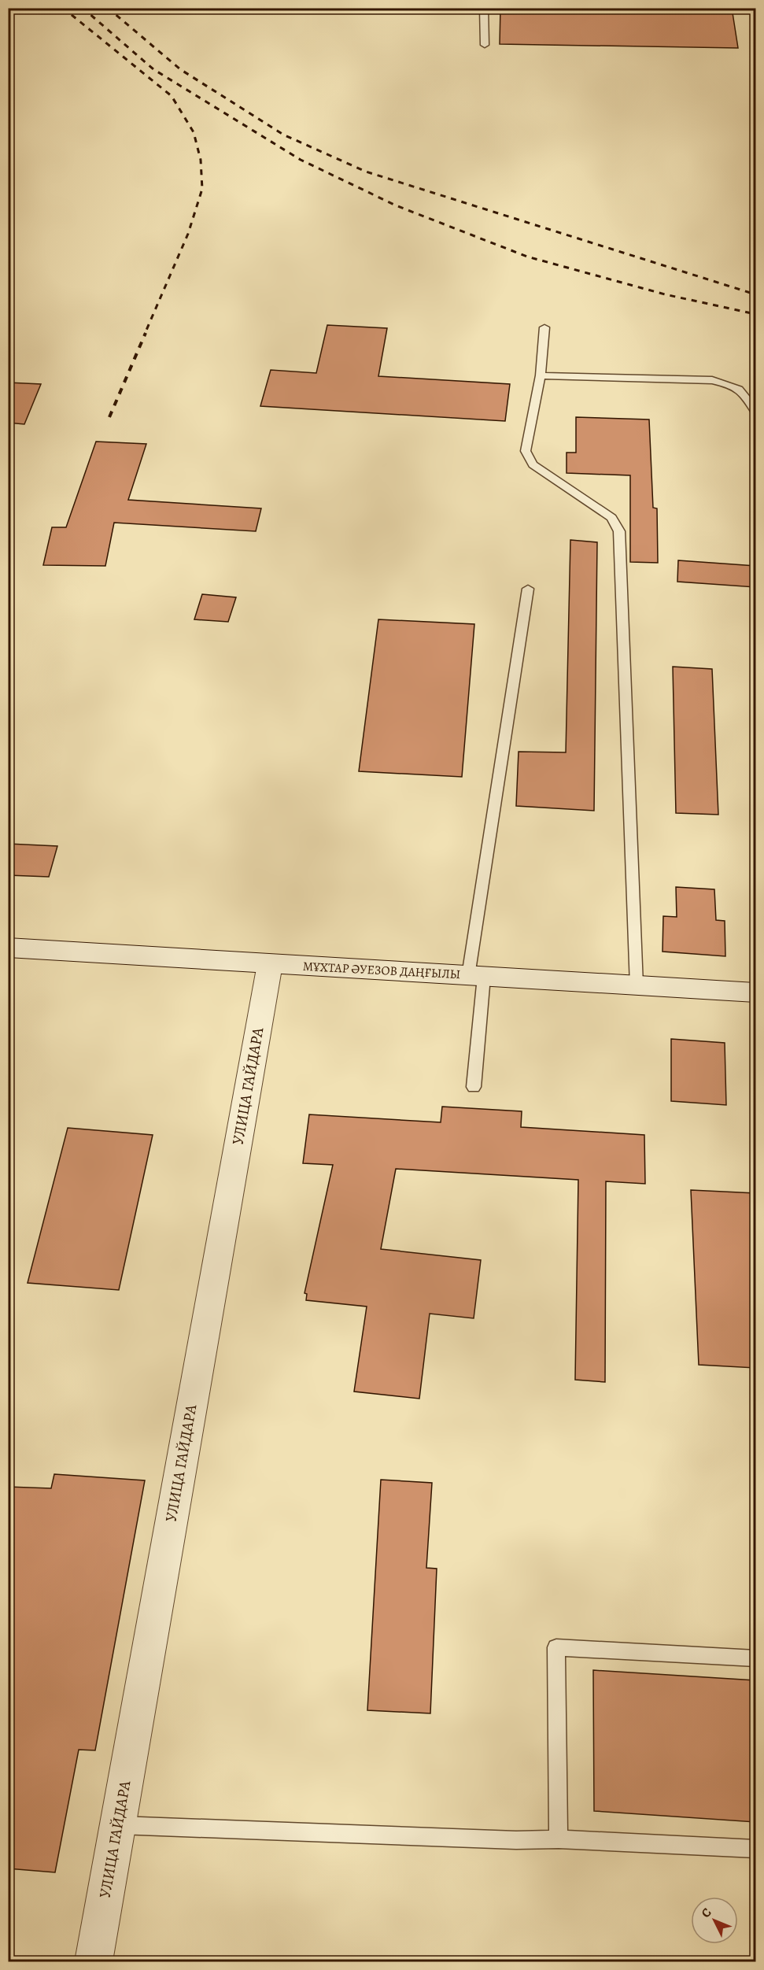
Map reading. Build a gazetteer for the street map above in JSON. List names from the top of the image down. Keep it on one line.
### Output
{"streets":{"street":["МҰХТАР ӘУЕЗОВ ДАҢҒЫЛЫ","УЛИЦА ГАЙДАРА"]},"crossings":[["МҰХТАР ӘУЕЗОВ ДАҢҒЫЛЫ","УЛИЦА ГАЙДАРА"]],"north":"top left"}
